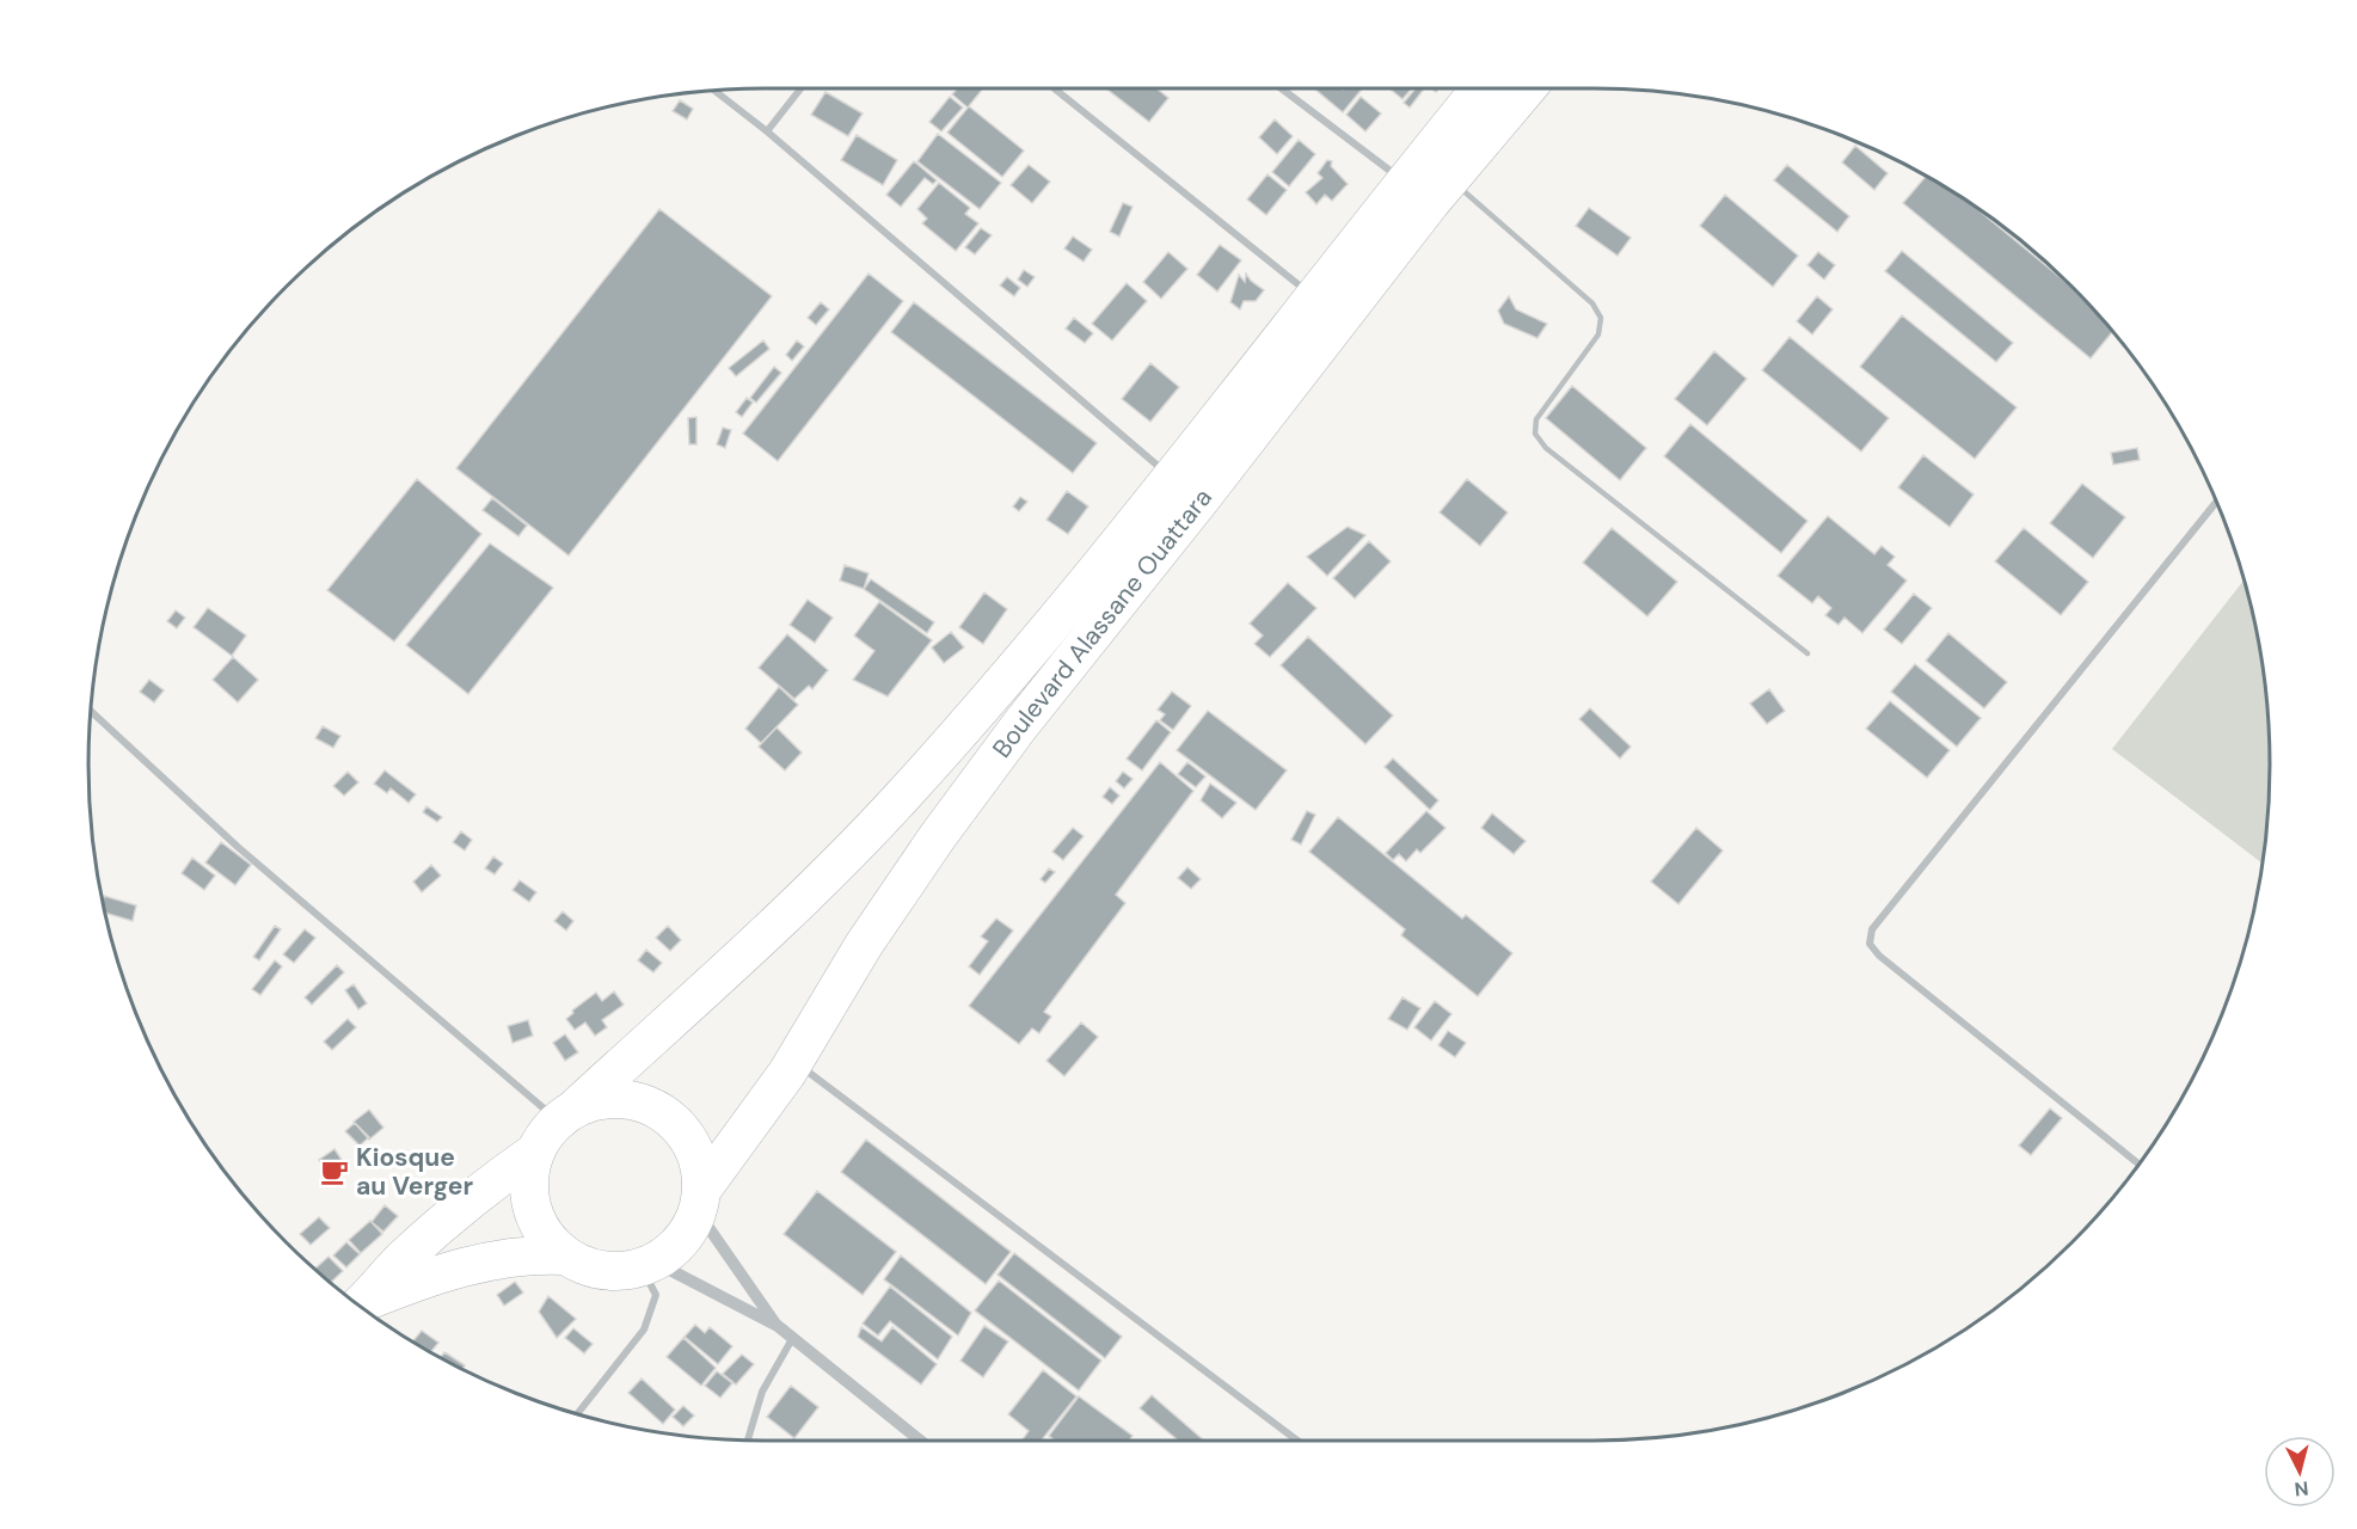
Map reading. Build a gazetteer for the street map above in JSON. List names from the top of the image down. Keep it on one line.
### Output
{"streets":{"main road":["Boulevard Alassane Ouattara"]},"places":{"cafe":["Kiosque au Verger"]},"north":"bottom"}
